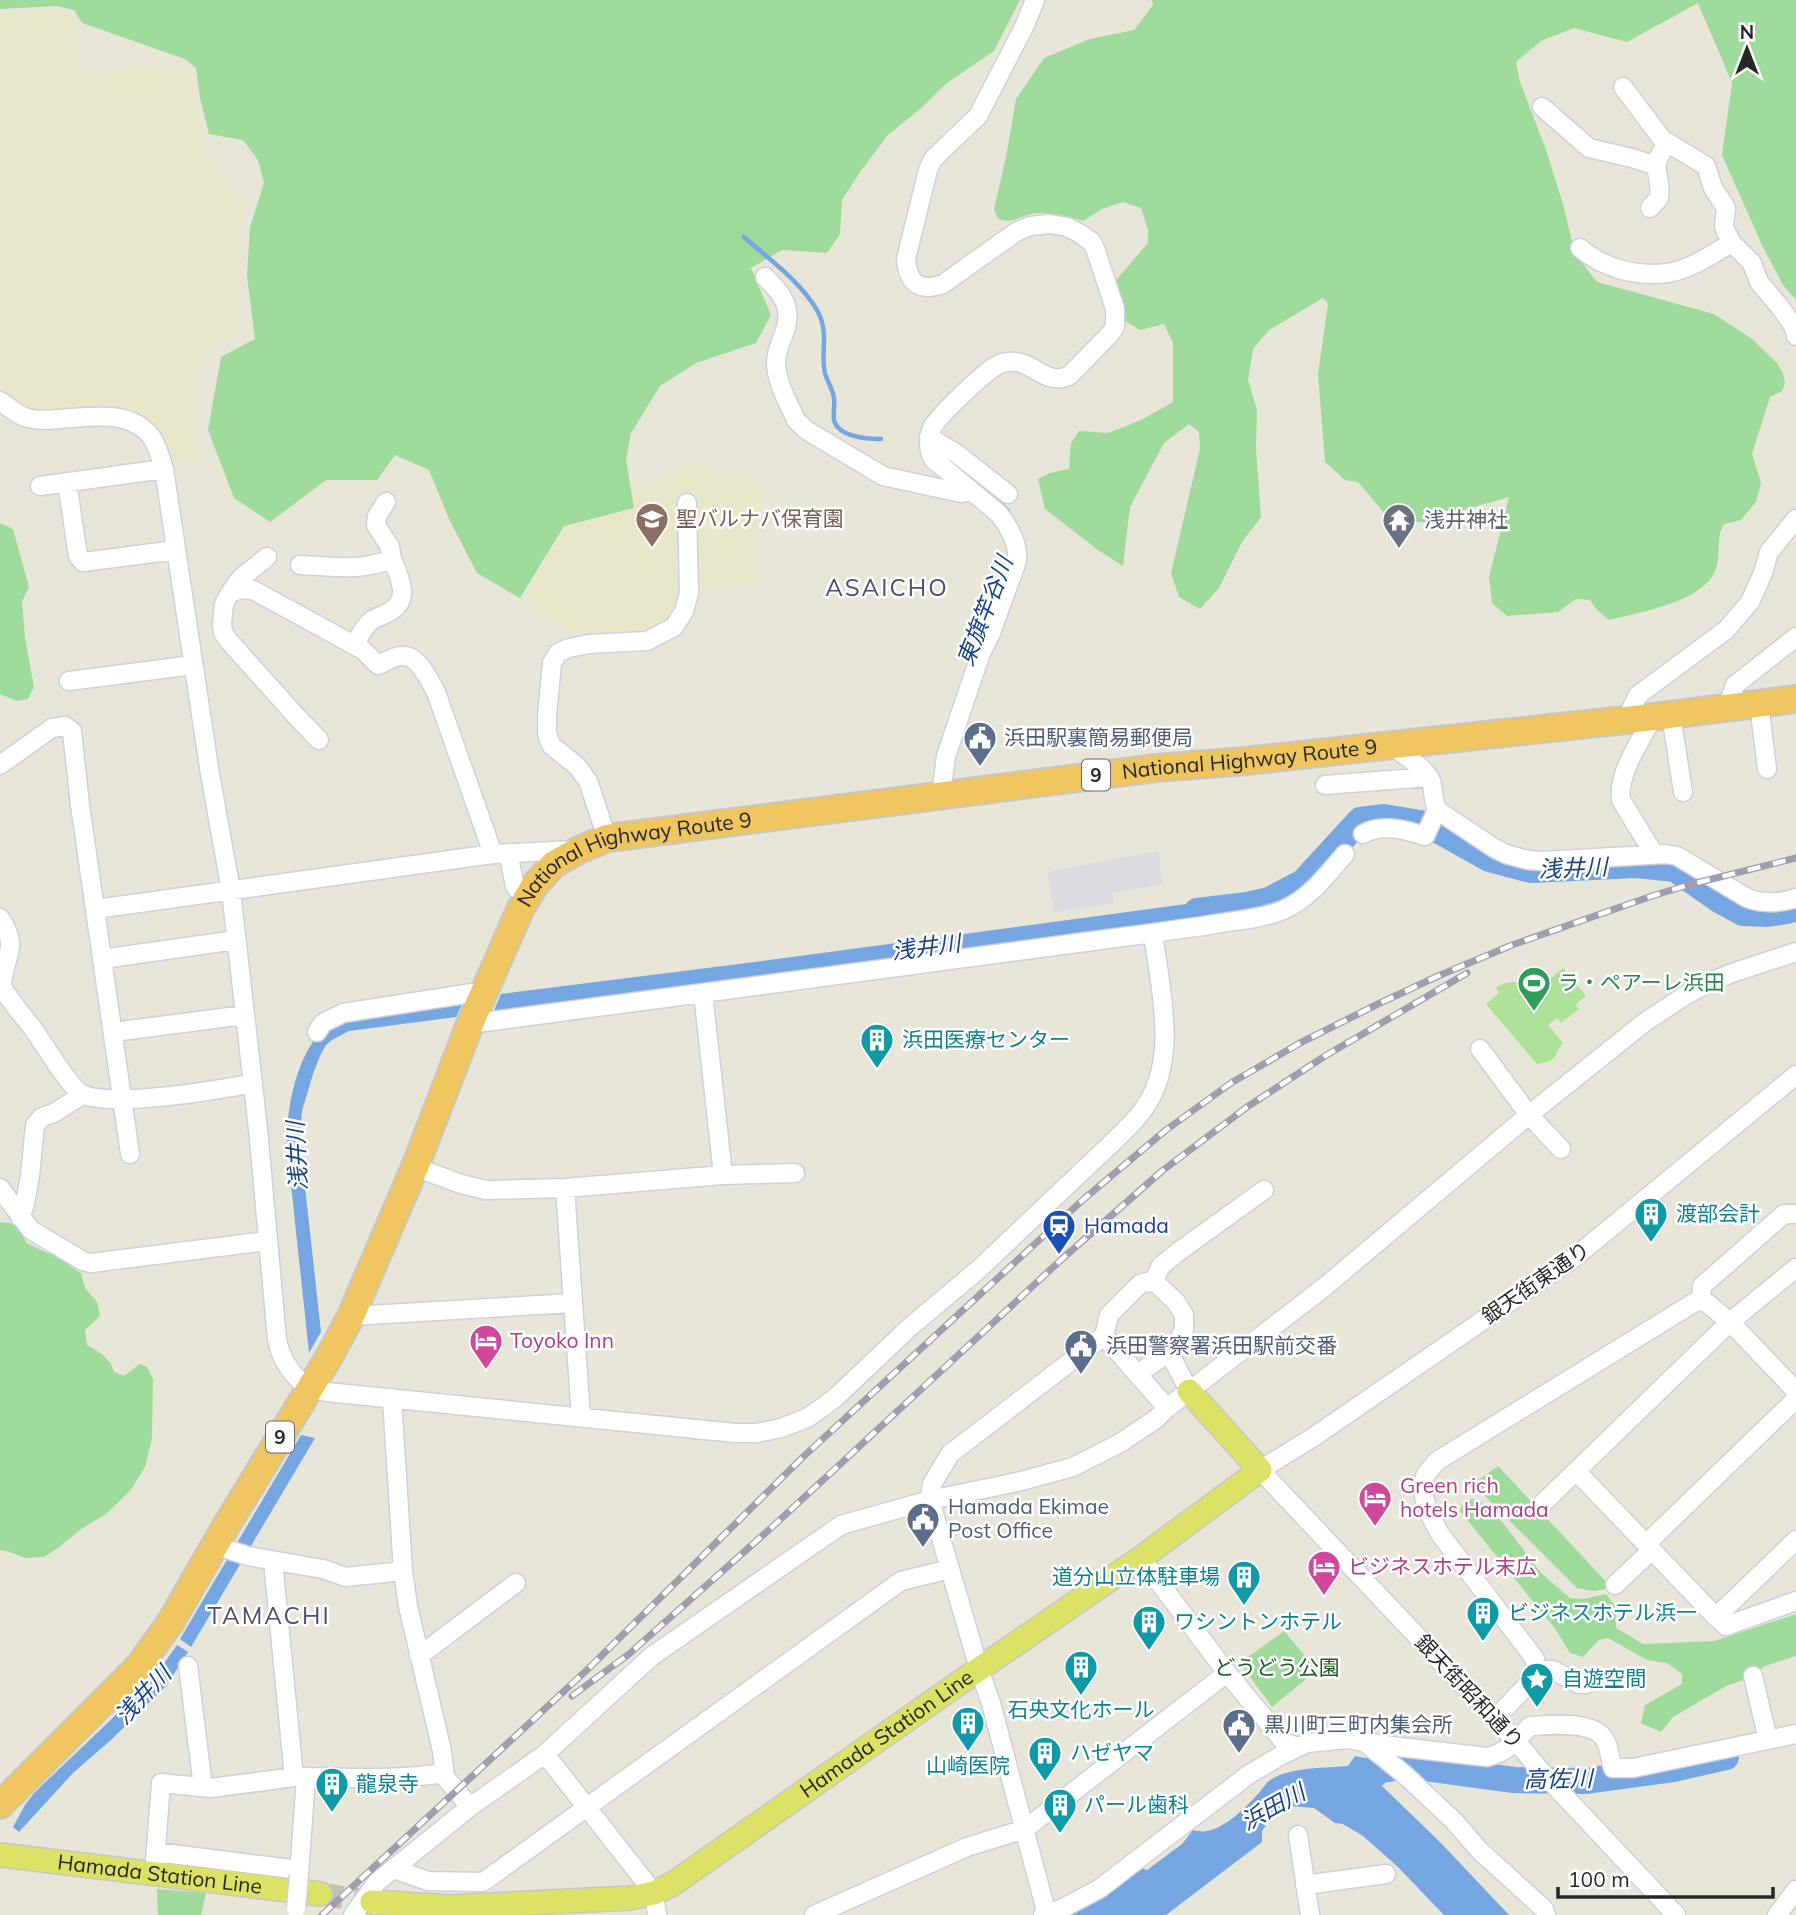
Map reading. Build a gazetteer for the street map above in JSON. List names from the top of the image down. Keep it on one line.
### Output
{"streets":{"highway":["National Highway Route 9","9"],"main road":["Hamada Station Line"],"street":["銀天街東通り","銀天街昭和通り"]},"crossings":[["銀天街東通り","銀天街昭和通り"],["銀天街東通り","Hamada Station Line"],["銀天街昭和通り","Hamada Station Line"]],"districts":["ASAICHO","TAMACHI"],"water":["東旗竿谷川","浅井川","高佐川","浜田川"],"parks":["どうどう公園"],"places":{"school or university":["聖バルナバ保育園"],"temple":["浅井神社"],"public building":["浜田駅裏簡易郵便局","浜田警察署浜田駅前交番","Hamada Ekimae Post Office","黒川町三町内集会所"],"sports":["ラ・ペアーレ浜田"],"building":["浜田医療センター","渡部会計","道分山立体駐車場","ビジネスホテル浜一","ワシントンホテル","石央文化ホール","山崎医院","ハゼヤマ","龍泉寺","パール歯科"],"station":["Hamada"],"hotel":["Toyoko Inn","Green rich hotels Hamada","ビジネスホテル末広"],"place":["自遊空間"]},"scale_bar":"100 m","north":"top"}
